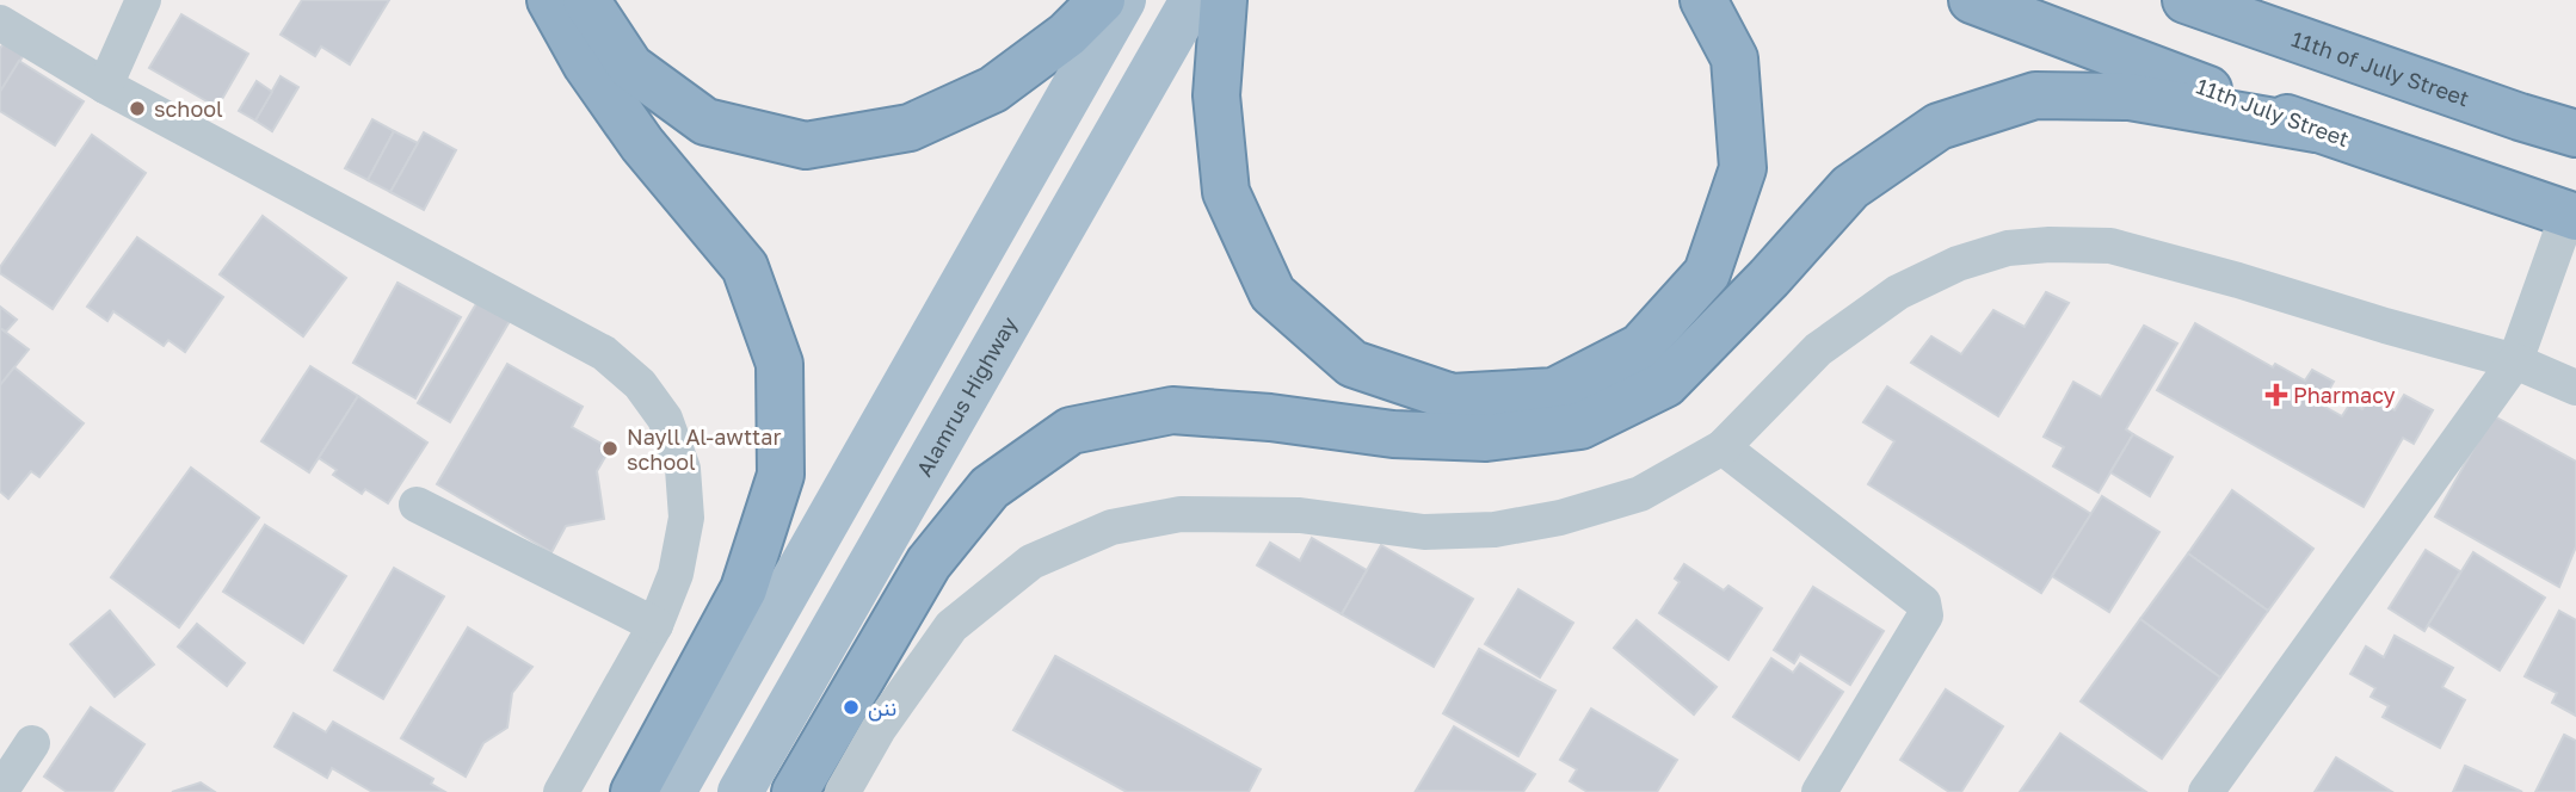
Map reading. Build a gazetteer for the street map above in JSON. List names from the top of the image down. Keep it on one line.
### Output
{"streets":{"highway":["11th of July Street","11th July Street"],"main road":["Alamrus Highway"]},"places":{"other":["school","Nayll Al-awttar school","ننن"],"health":["Pharmacy"]}}
